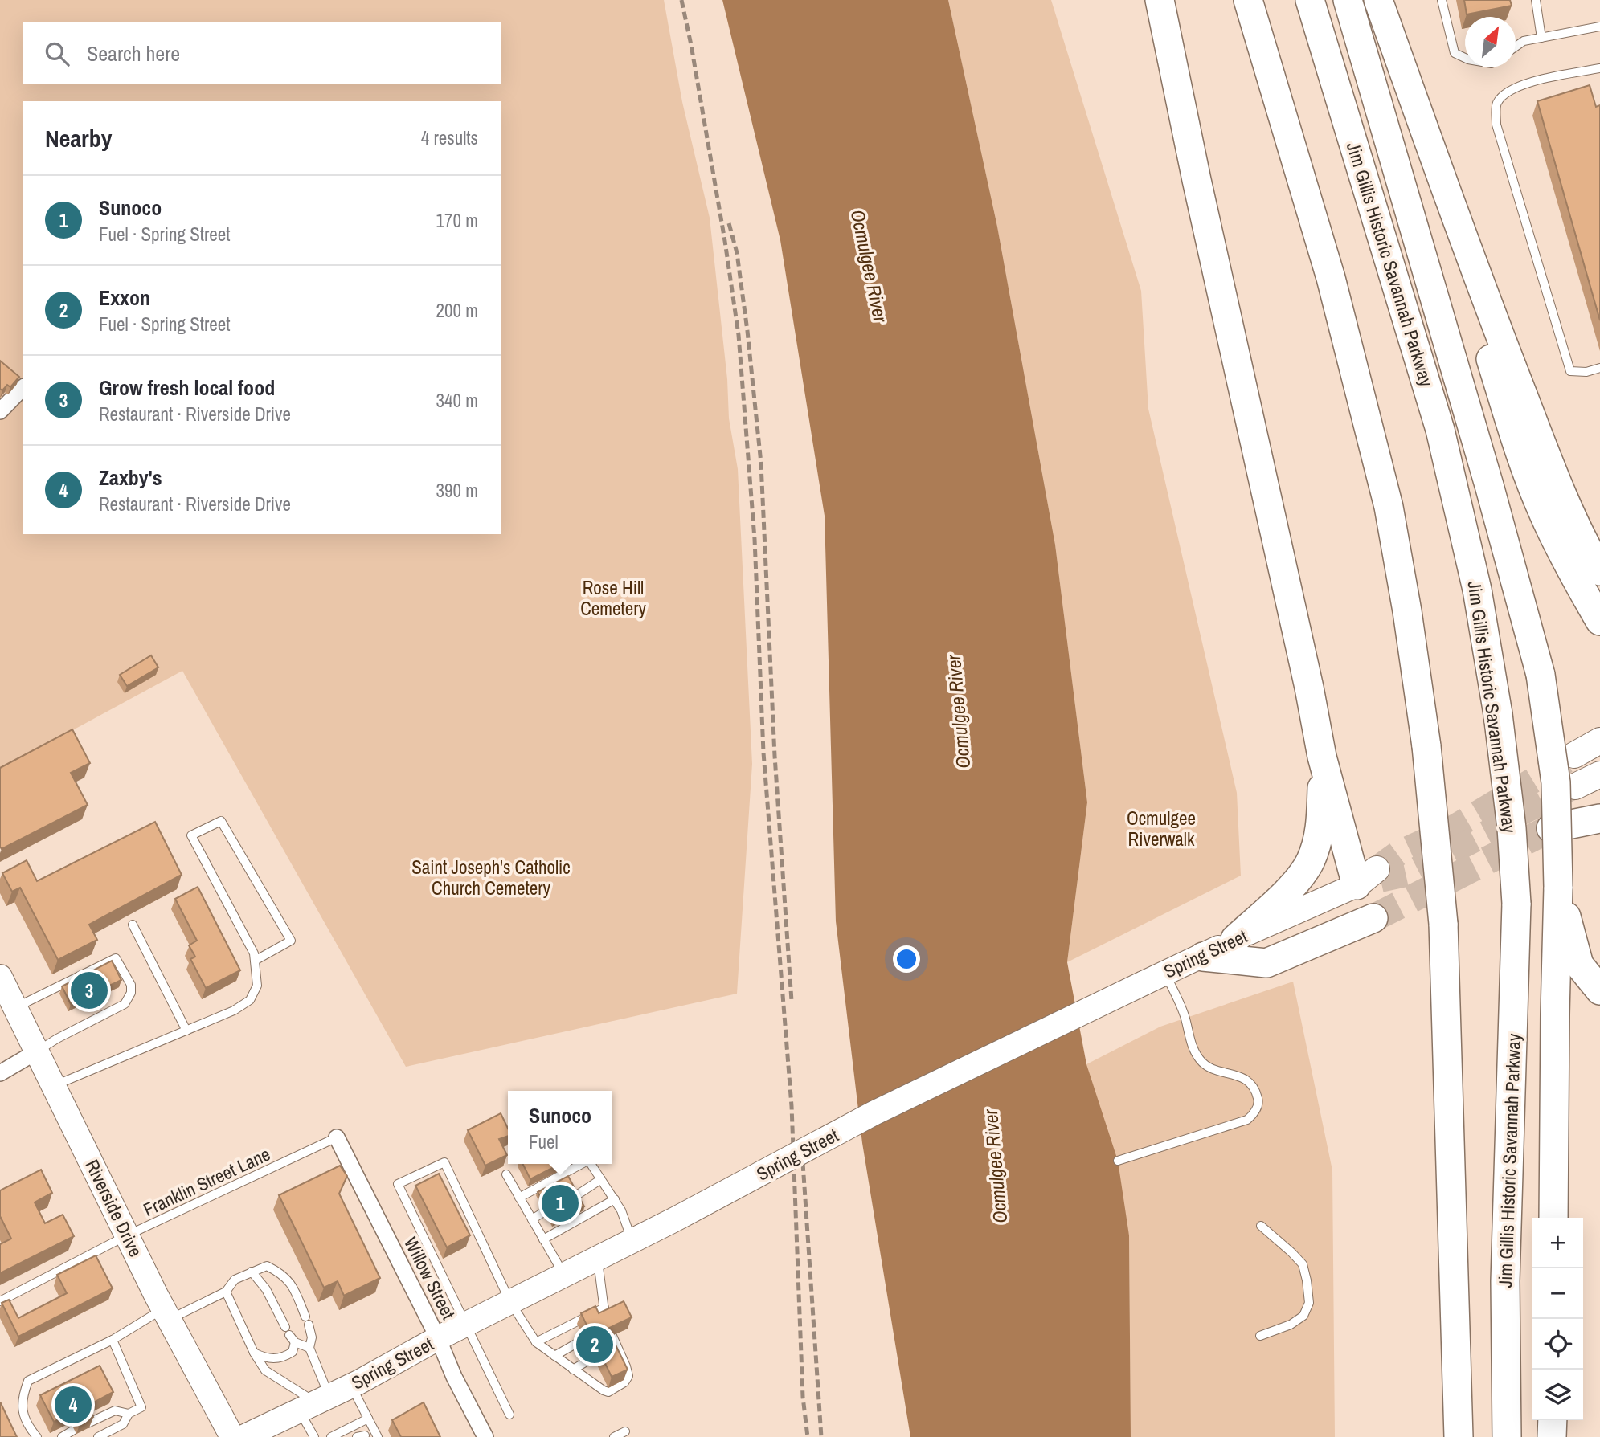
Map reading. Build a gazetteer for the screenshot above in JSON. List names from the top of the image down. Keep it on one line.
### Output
{"streets":{"highway":["Jim Gillis Historic Savannah Parkway"],"main road":["Spring Street","Riverside Drive"],"street":["Willow Street"],"lane":["Franklin Street Lane"]},"crossings":[["Spring Street","Willow Street"],["Franklin Street Lane","Riverside Drive"],["Franklin Street Lane","Willow Street"]],"water":["Ocmulgee River"],"parks":["Rose Hill Cemetery","Ocmulgee Riverwalk","Saint Joseph's Catholic Church Cemetery"],"north":"top right","page":{"search":"Search here","heading":["Nearby","4 results"],"list":[{"mark":"1","name":"Sunoco","note":"Fuel · Spring Street","value":"170 m"},{"mark":"2","name":"Exxon","note":"Fuel · Spring Street","value":"200 m"},{"mark":"3","name":"Grow fresh local food","note":"Restaurant · Riverside Drive","value":"340 m"},{"mark":"4","name":"Zaxby's","note":"Restaurant · Riverside Drive","value":"390 m"}],"pins":["3","1","2","4"],"popup":["Sunoco","Fuel"],"map_buttons":["+","−"]}}
